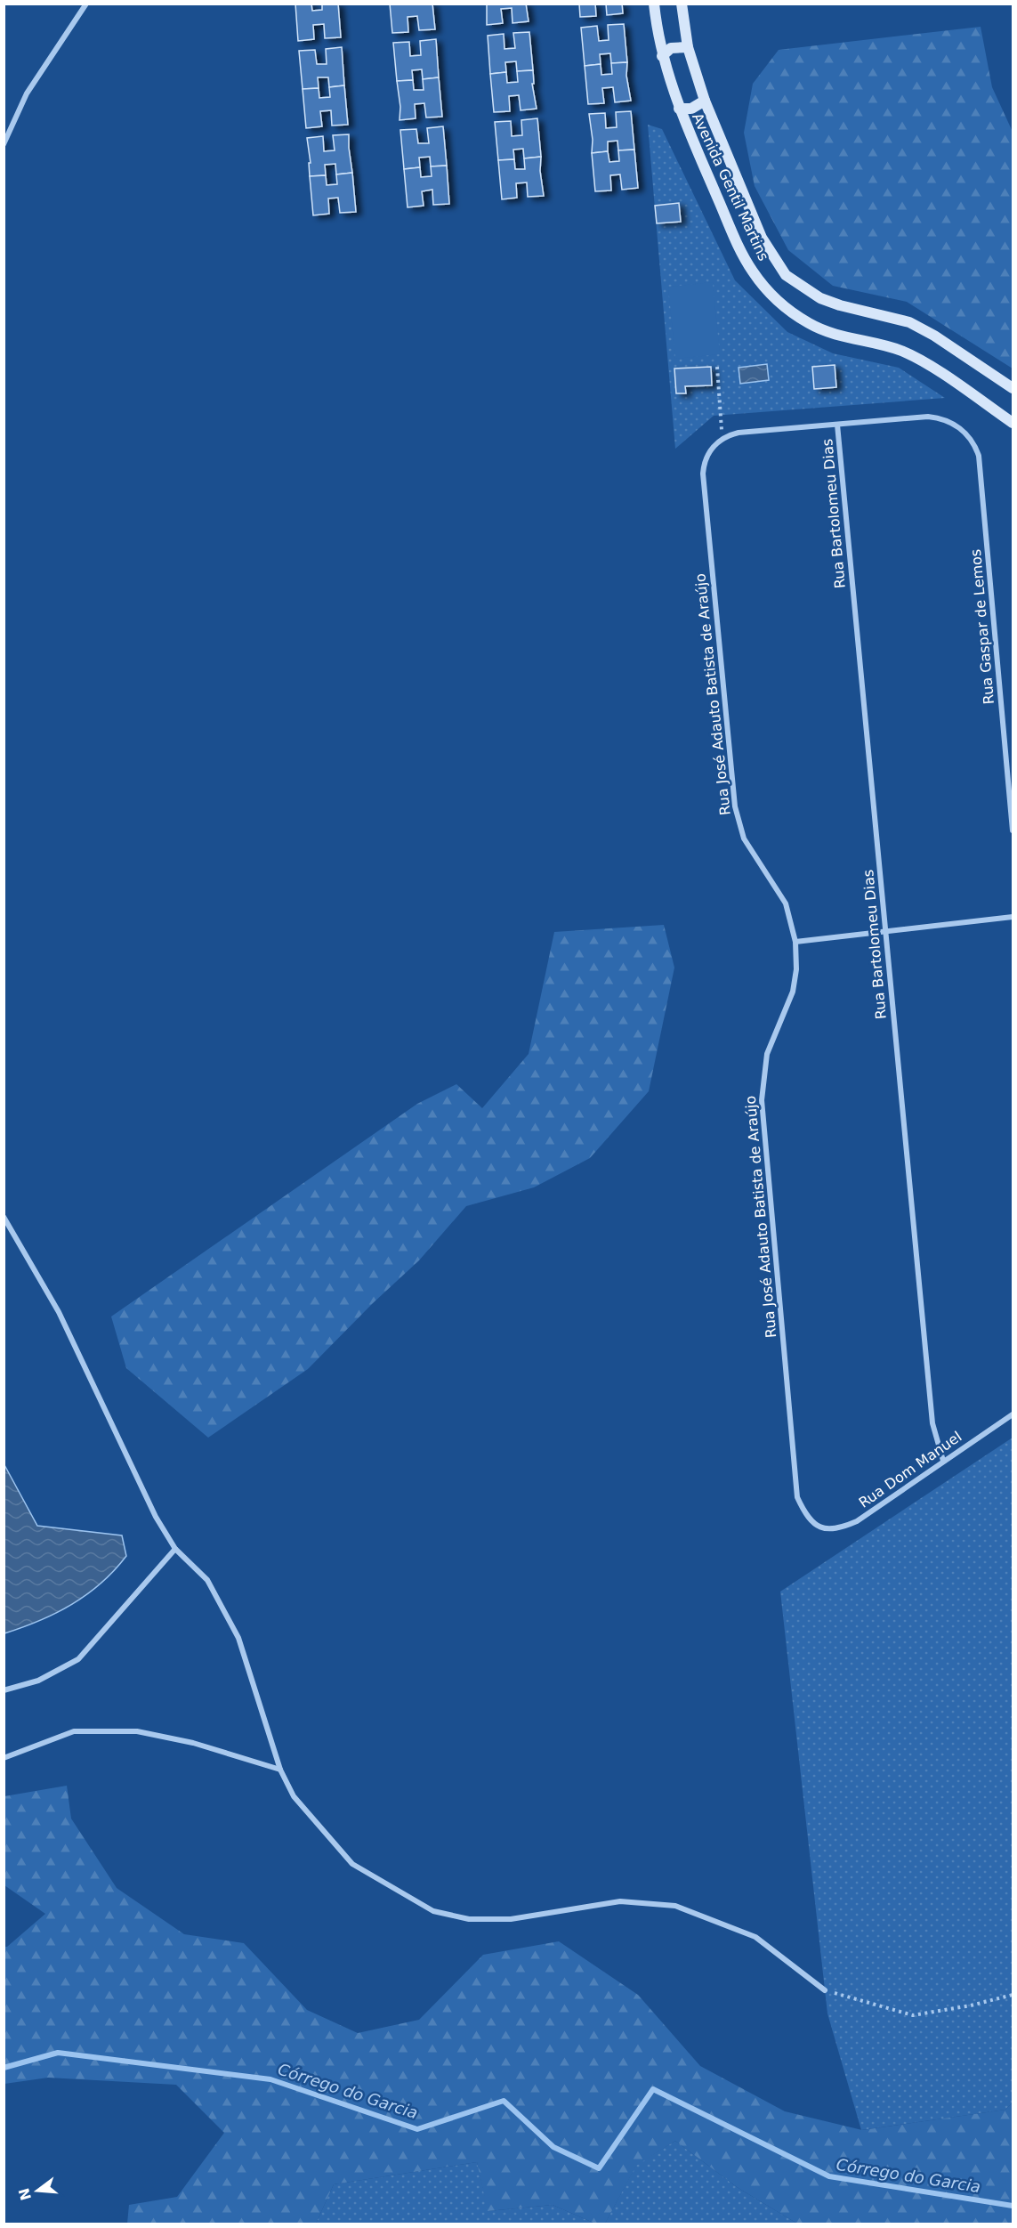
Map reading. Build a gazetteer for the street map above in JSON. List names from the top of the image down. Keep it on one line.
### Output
{"streets":{"main road":["Avenida Gentil Martins"],"street":["Rua Bartolomeu Dias","Rua Gaspar de Lemos","Rua José Adauto Batista de Araújo","Rua Dom Manuel"]},"crossings":[["Rua Bartolomeu Dias","Rua Gaspar de Lemos"],["Rua Bartolomeu Dias","Rua Dom Manuel"],["Rua José Adauto Batista de Araújo","Rua Dom Manuel"]],"water":["Córrego do Garcia"],"north":"left"}
